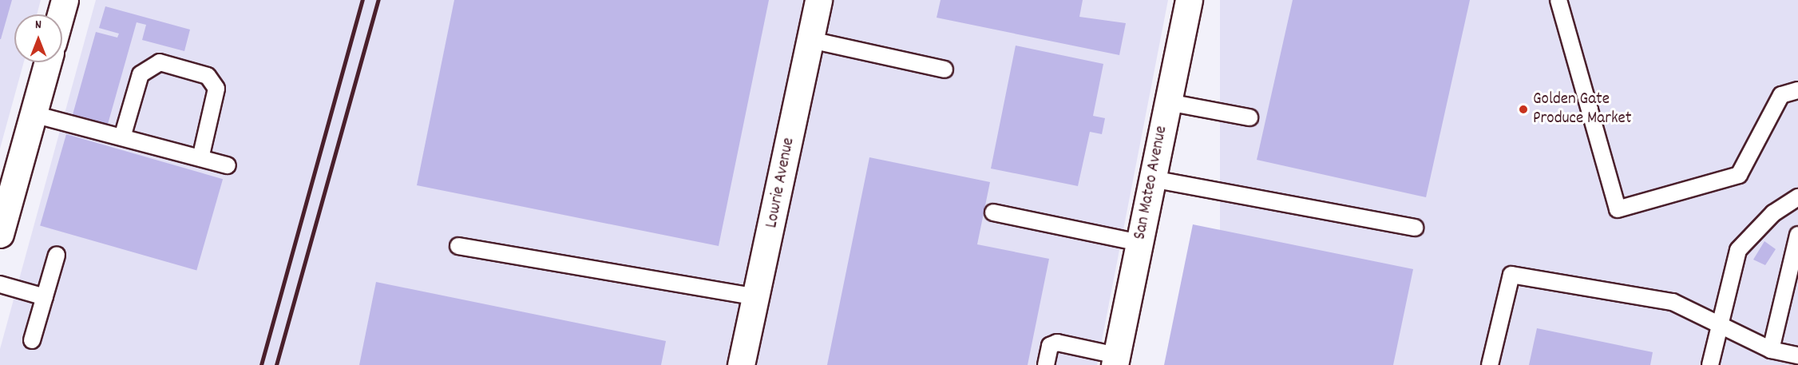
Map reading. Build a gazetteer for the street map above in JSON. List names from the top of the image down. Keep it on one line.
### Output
{"streets":{"street":["Lowrie Avenue","San Mateo Avenue"]},"places":["Golden Gate Produce Market"],"north":"top"}
